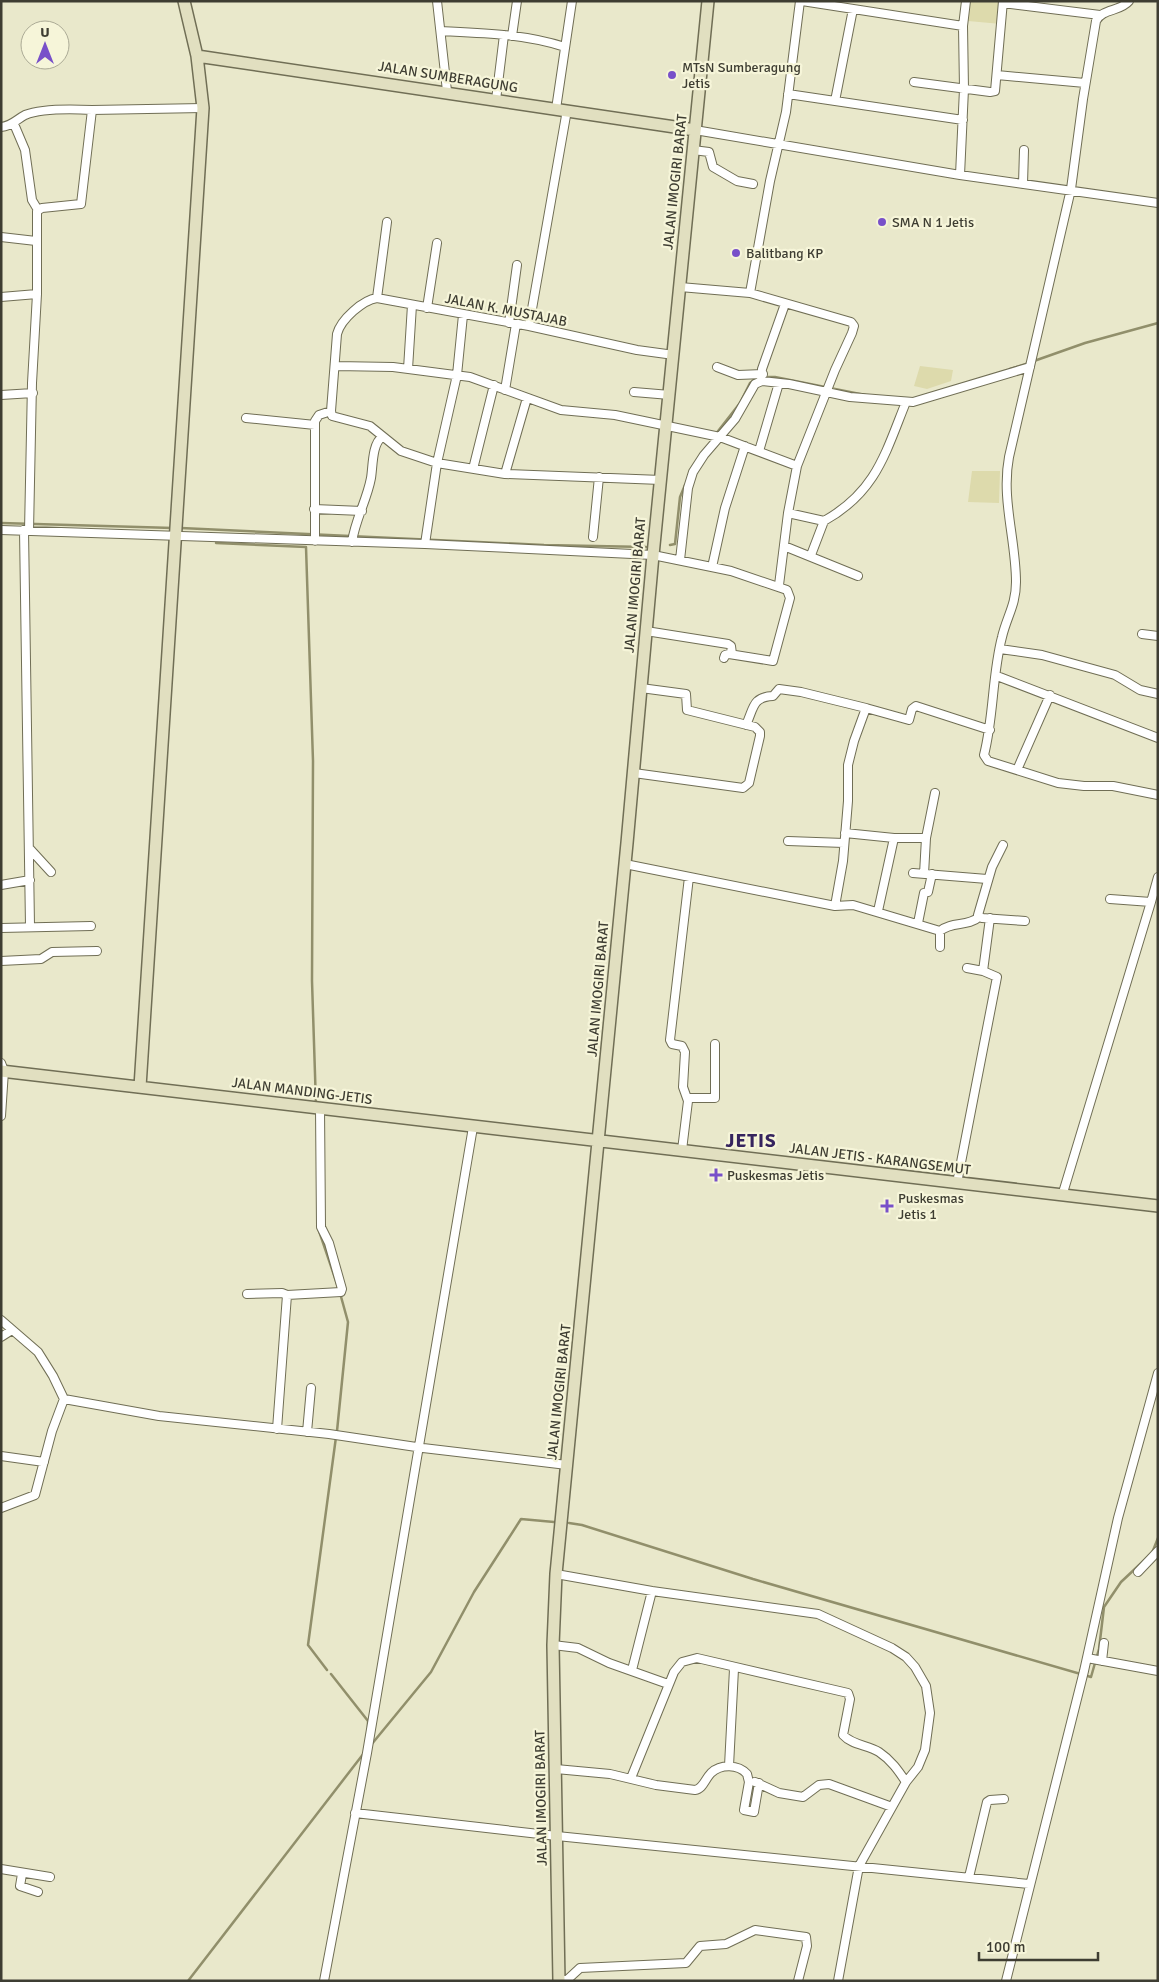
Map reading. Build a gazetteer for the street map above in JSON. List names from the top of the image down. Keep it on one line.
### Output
{"streets":{"main road":["JALAN SUMBERAGUNG","JALAN IMOGIRI BARAT","JALAN MANDING-JETIS","JALAN JETIS - KARANGSEMUT"],"street":["JALAN K. MUSTAJAB"]},"crossings":[["JALAN SUMBERAGUNG","JALAN IMOGIRI BARAT"],["JALAN IMOGIRI BARAT","JALAN K. MUSTAJAB"],["JALAN IMOGIRI BARAT","JALAN MANDING-JETIS"],["JALAN IMOGIRI BARAT","JALAN JETIS - KARANGSEMUT"],["JALAN MANDING-JETIS","JALAN JETIS - KARANGSEMUT"]],"districts":["JETIS"],"places":{"other":["MTsN Sumberagung Jetis","SMA N 1 Jetis","Balitbang KP"],"health":["Puskesmas Jetis","Puskesmas Jetis 1"]},"scale_bar":"100 m","north":"top"}
